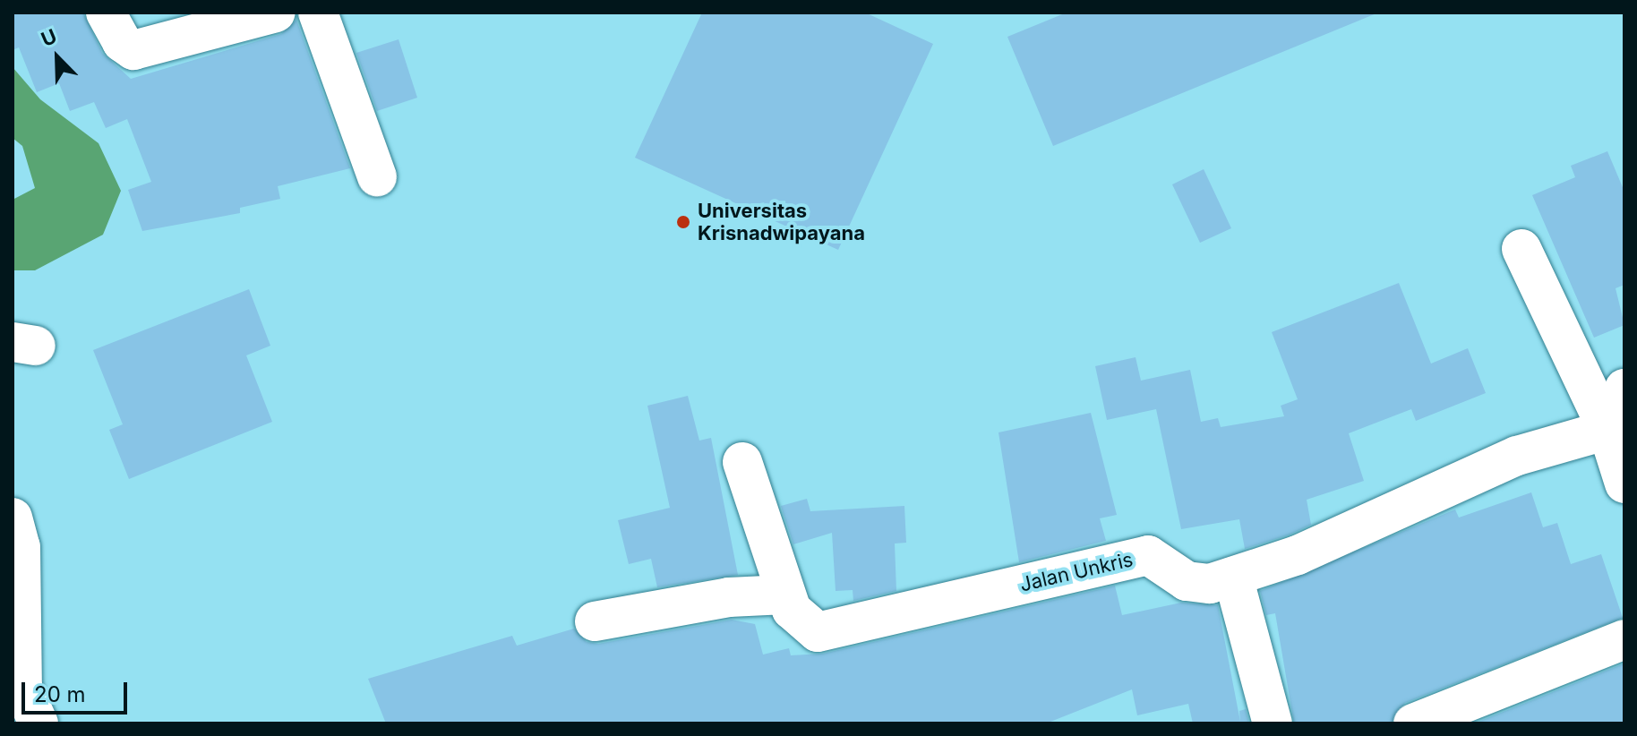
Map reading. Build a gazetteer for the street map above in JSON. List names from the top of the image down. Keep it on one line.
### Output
{"streets":{"street":["Jalan Unkris"]},"places":["Universitas Krisnadwipayana"],"scale_bar":"20 m","north":"top left"}
